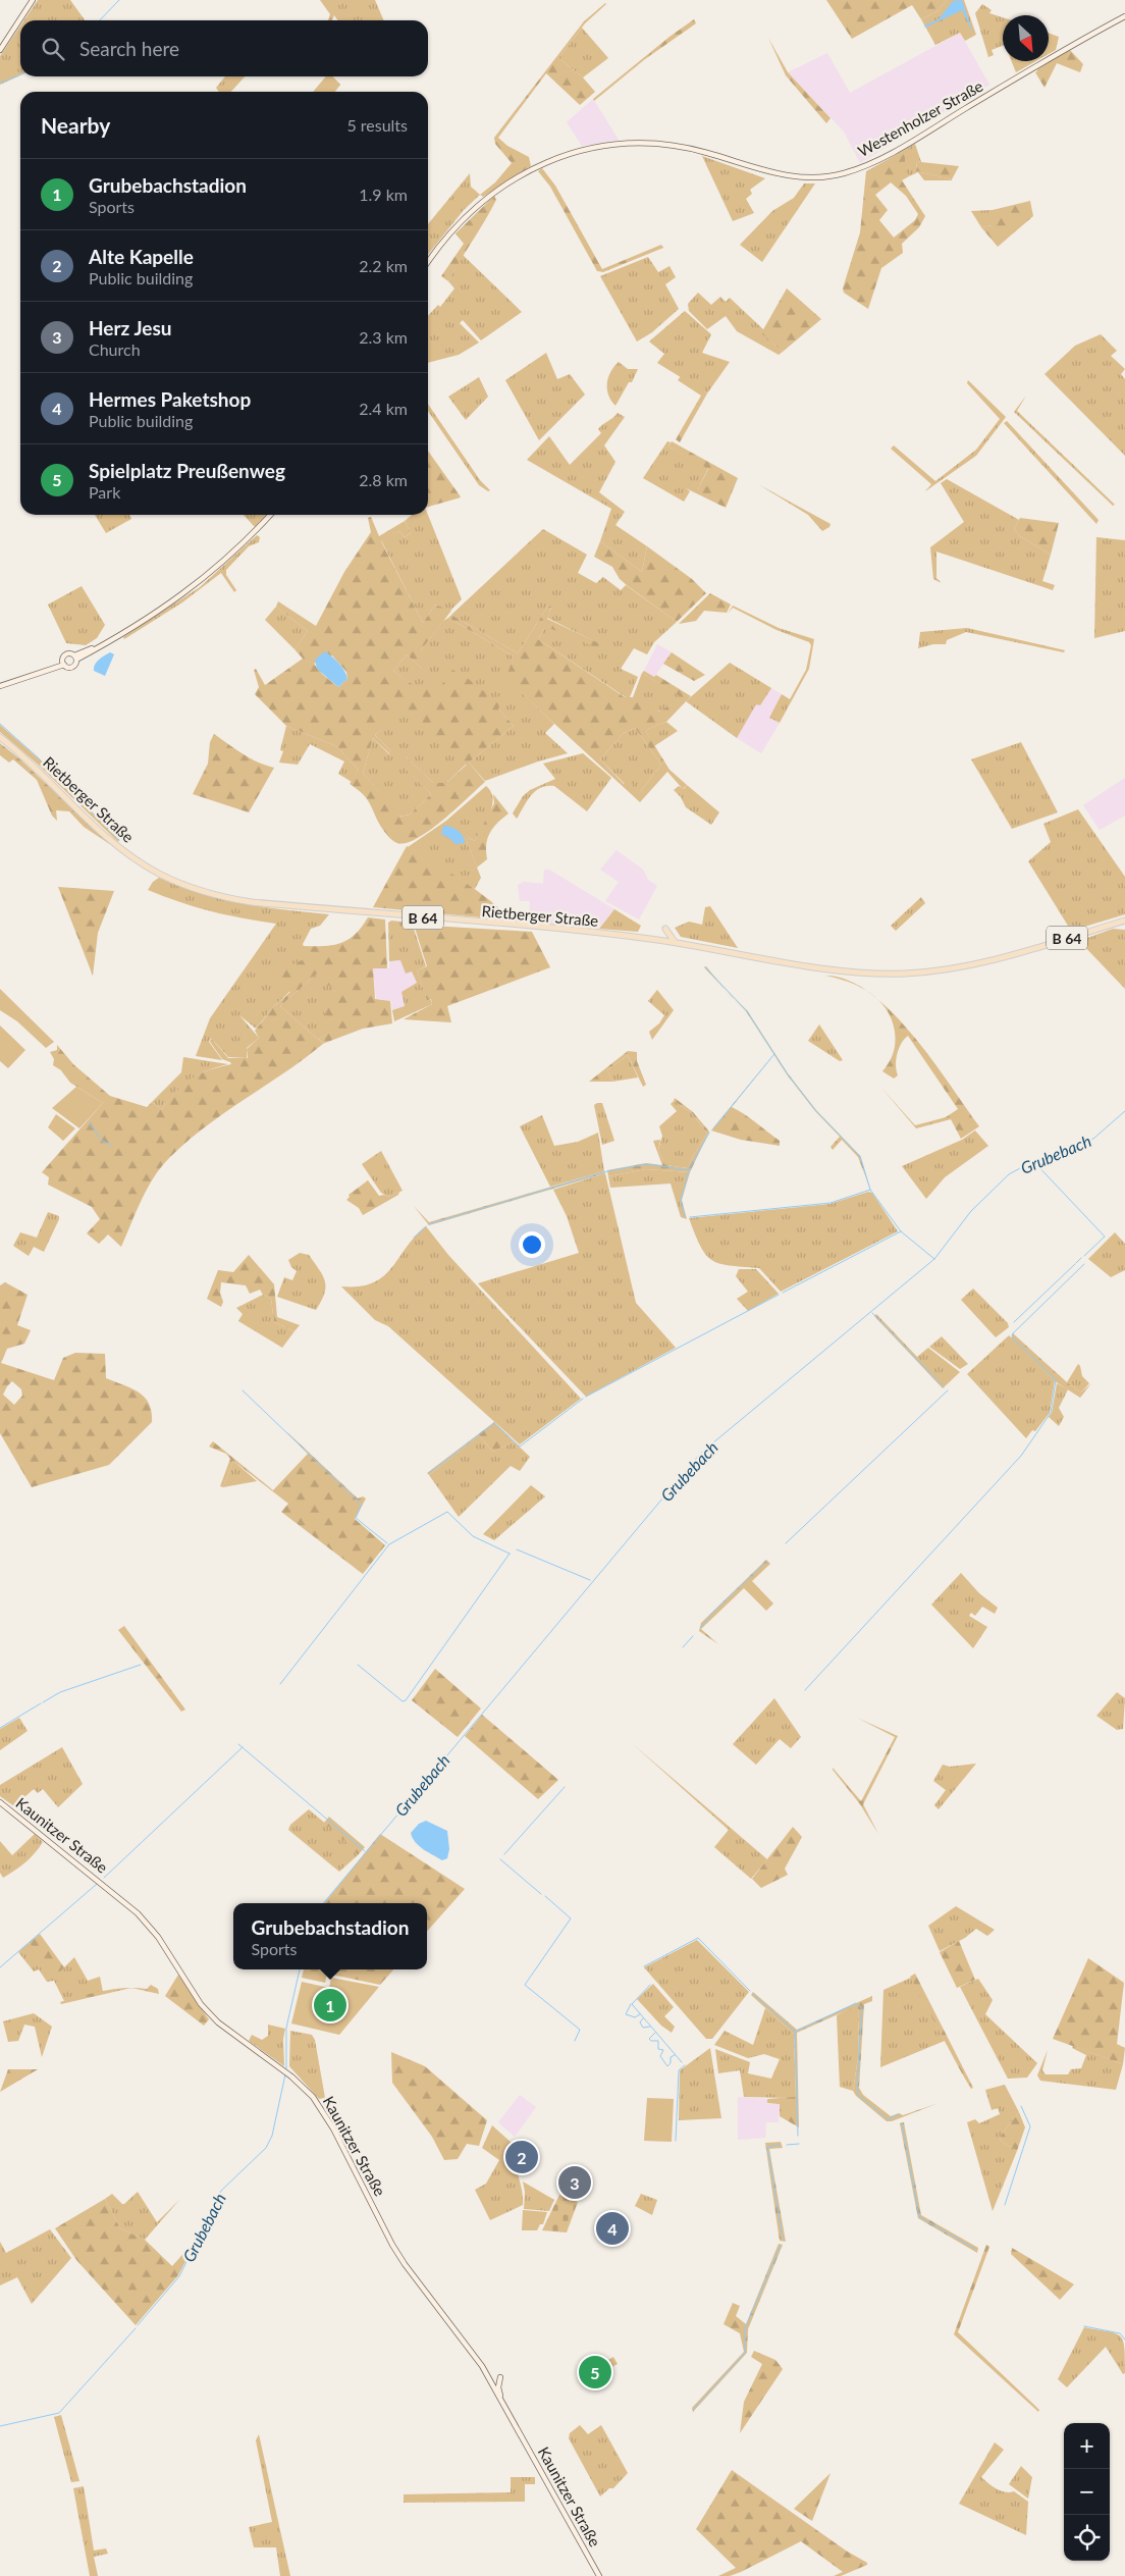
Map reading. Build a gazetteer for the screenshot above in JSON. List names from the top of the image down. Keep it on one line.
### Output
{"streets":{"main road":["Westenholzer Straße","Rietberger Straße","B 64","Kaunitzer Straße"]},"water":["Grubebach"],"north":"bottom right","page":{"search":"Search here","heading":["Nearby","5 results"],"list":[{"mark":"1","name":"Grubebachstadion","note":"Sports","value":"1.9 km"},{"mark":"2","name":"Alte Kapelle","note":"Public building","value":"2.2 km"},{"mark":"3","name":"Herz Jesu","note":"Church","value":"2.3 km"},{"mark":"4","name":"Hermes Paketshop","note":"Public building","value":"2.4 km"},{"mark":"5","name":"Spielplatz Preußenweg","note":"Park","value":"2.8 km"}],"popup":["Grubebachstadion","Sports"],"pins":["1","2","3","4","5"],"map_buttons":["+","−"]}}
